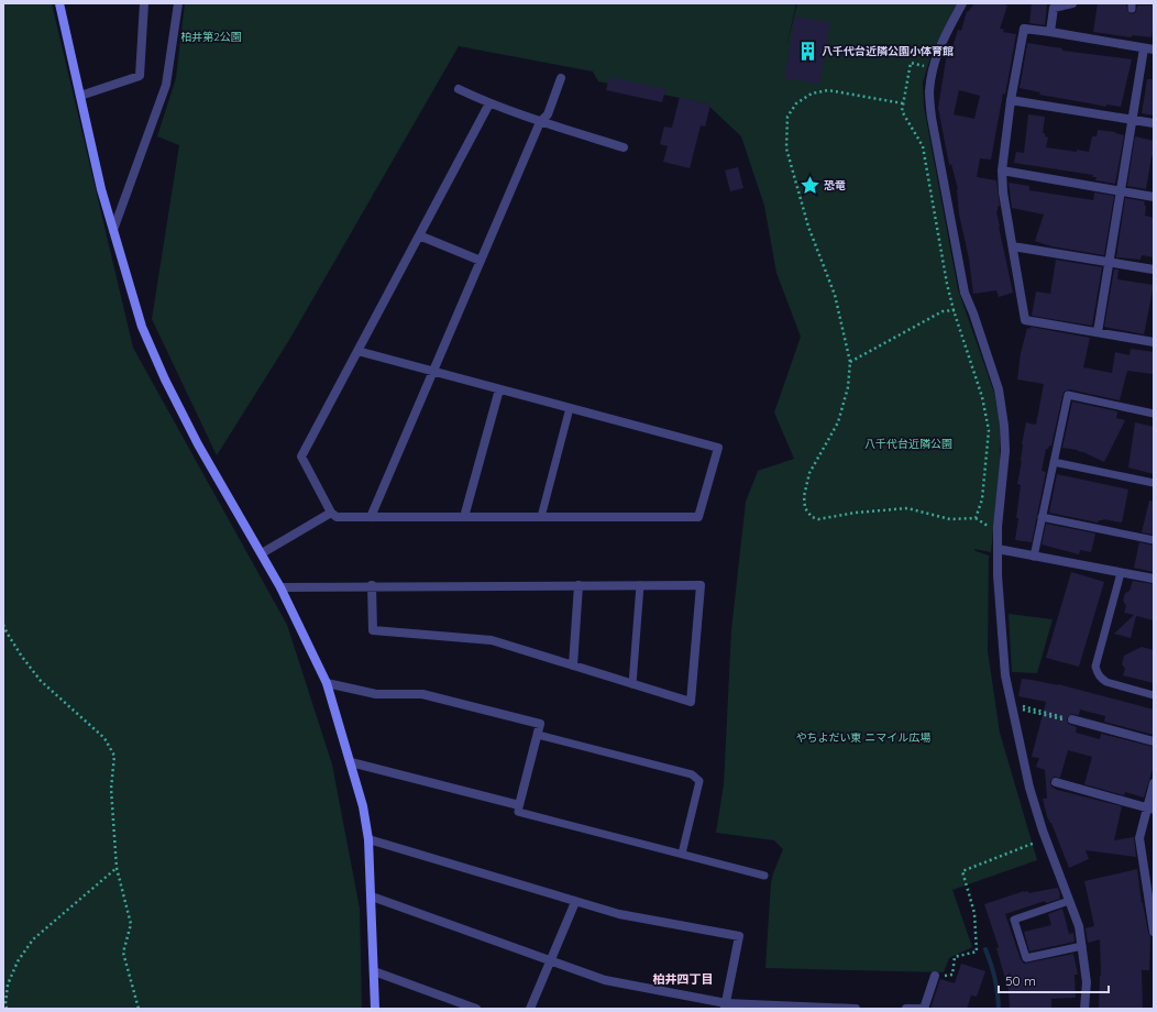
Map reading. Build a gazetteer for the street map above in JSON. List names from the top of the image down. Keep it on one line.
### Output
{"districts":["柏井四丁目"],"parks":["柏井第2公園","八千代台近隣公園","やちよだい東 ニマイル広場"],"places":{"building":["八千代台近隣公園小体育館"],"place":["恐竜"]},"scale_bar":"50 m"}
